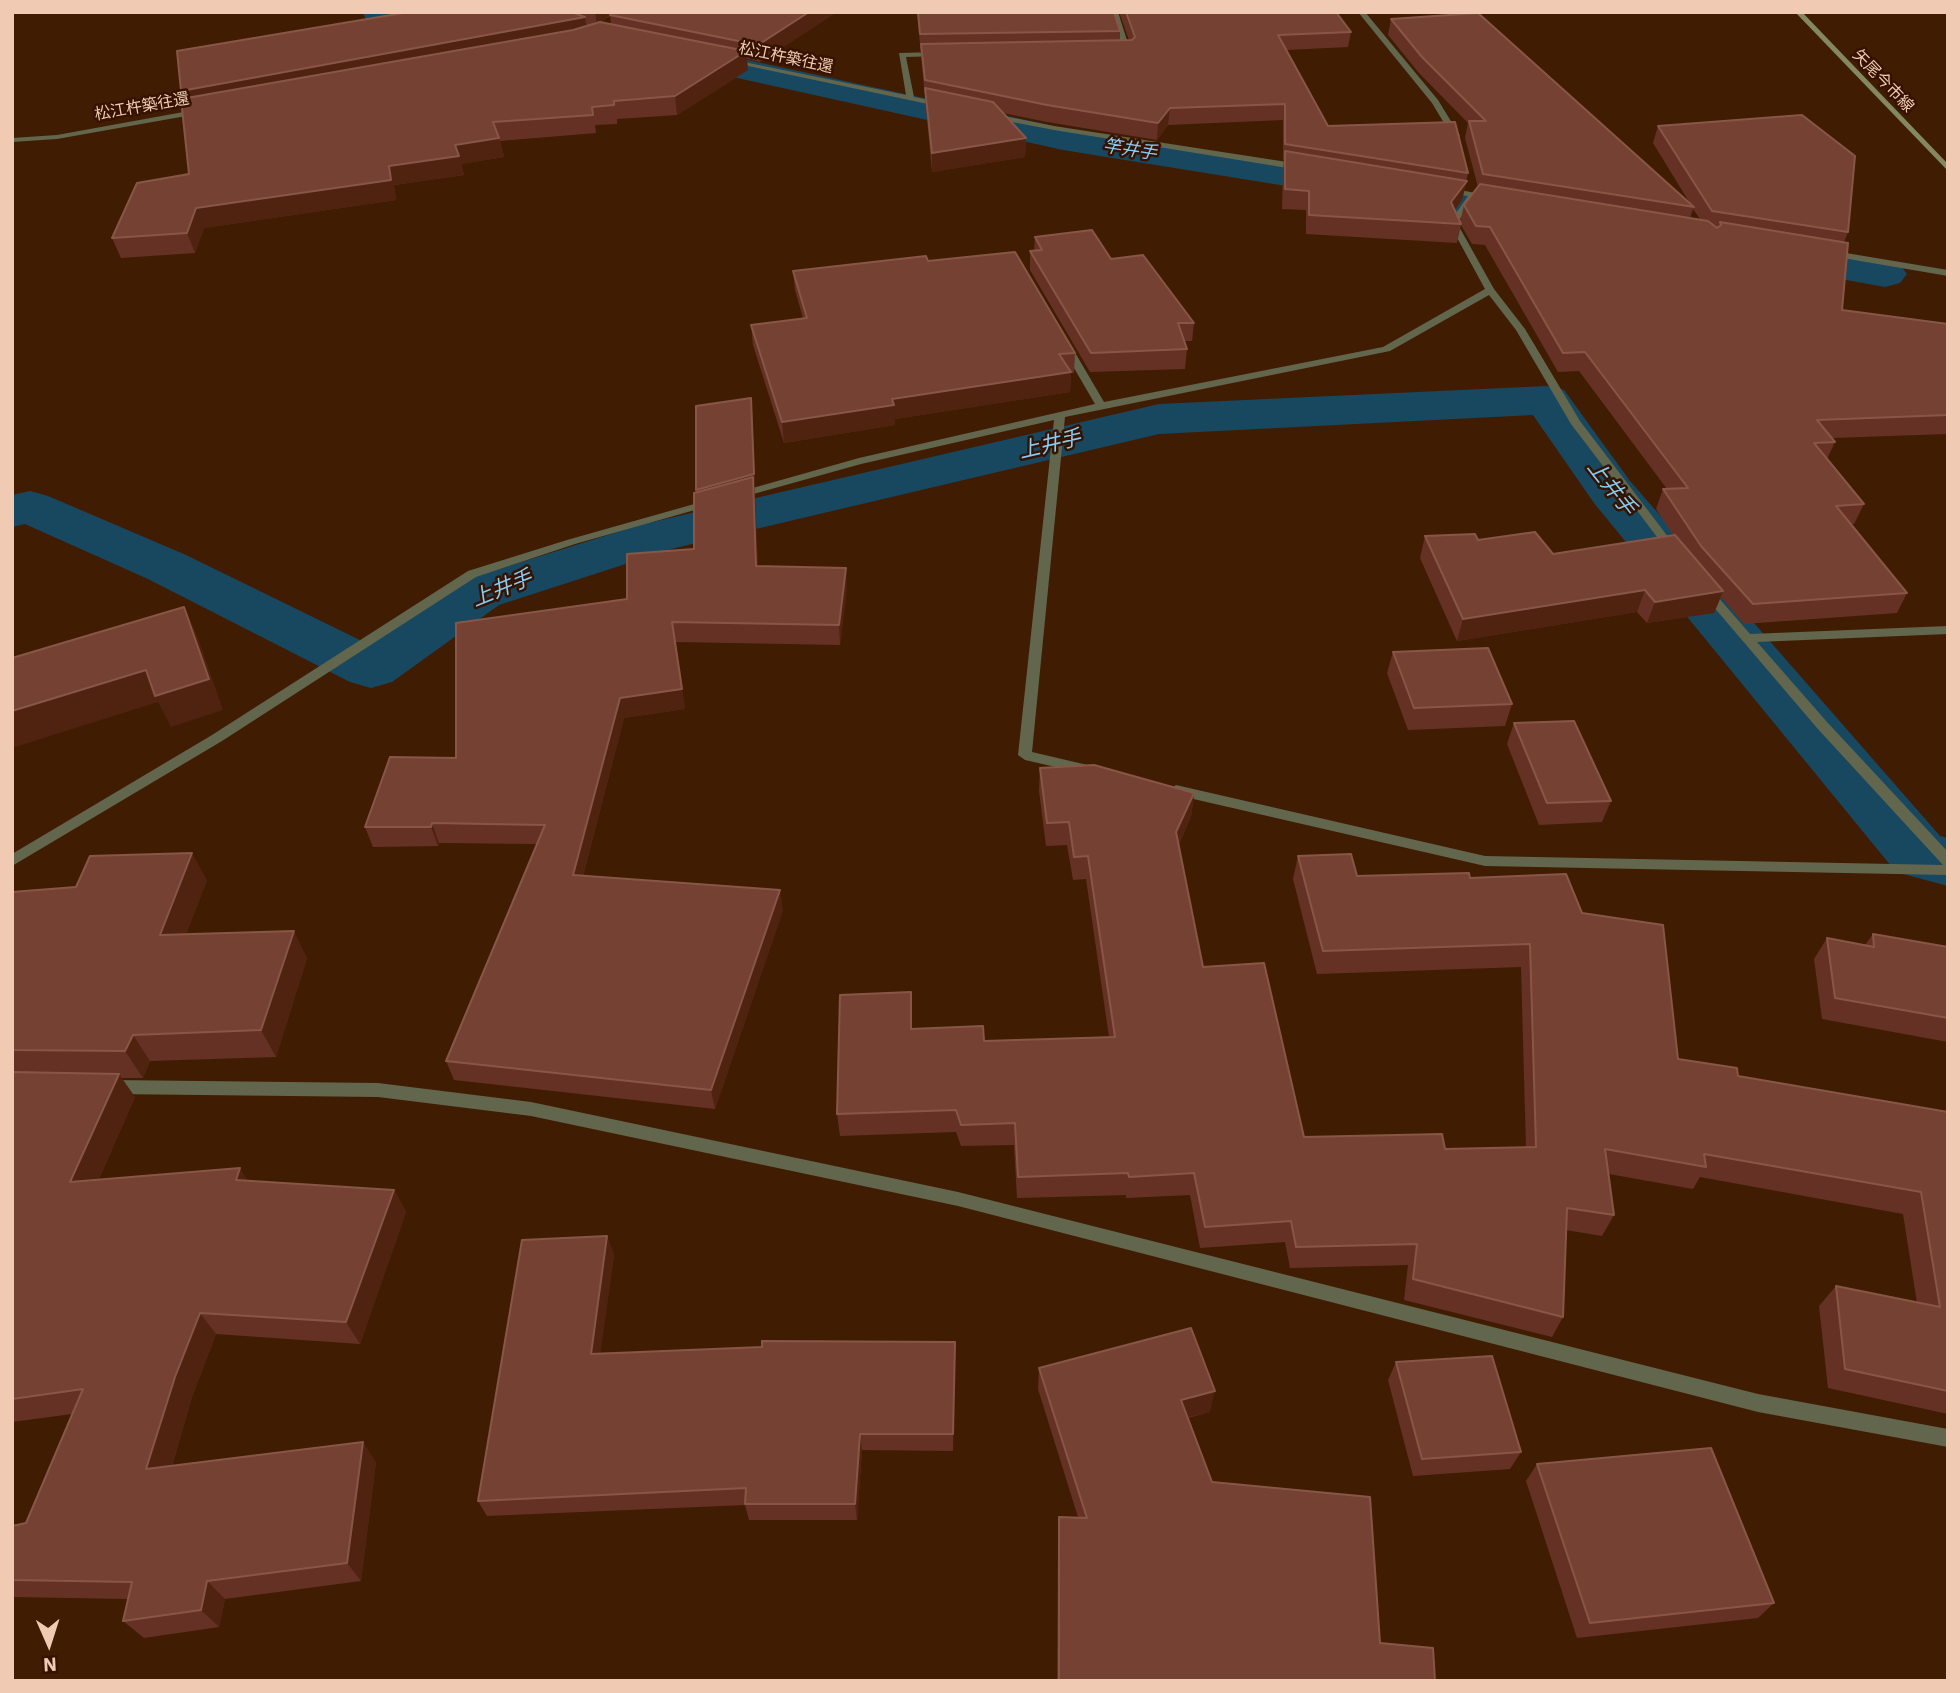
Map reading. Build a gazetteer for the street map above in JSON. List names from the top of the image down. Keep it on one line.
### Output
{"streets":{"main road":["矢尾今市線"],"street":["松江杵築往還"]},"water":["竿井手","上井手"],"north":"bottom"}
